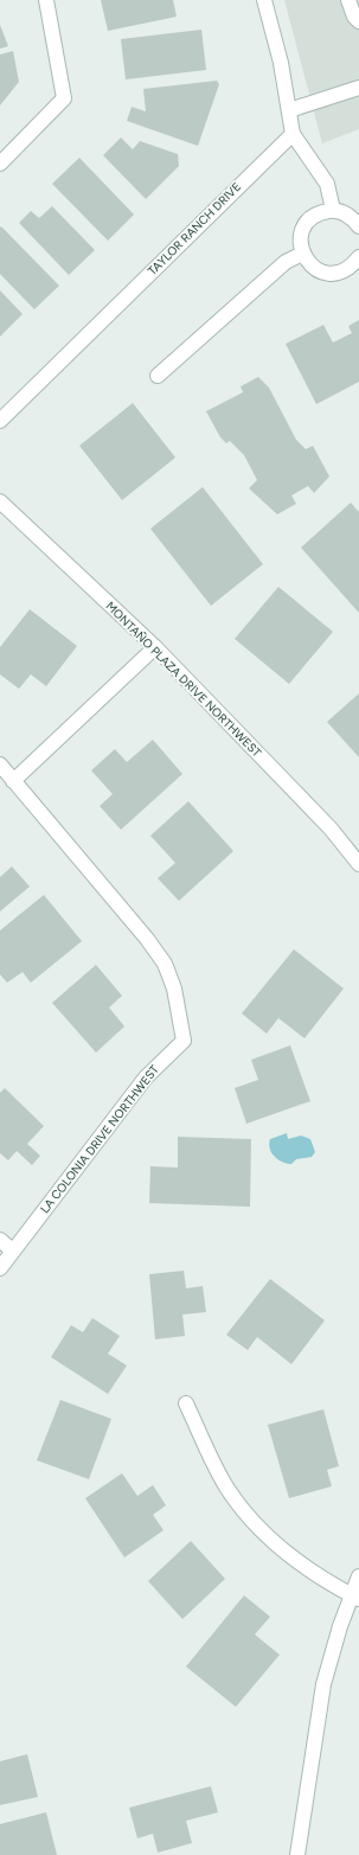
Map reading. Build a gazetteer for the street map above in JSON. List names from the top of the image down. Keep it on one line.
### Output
{"streets":{"street":["TAYLOR RANCH DRIVE","MONTAÑO PLAZA DRIVE NORTHWEST","LA COLONIA DRIVE NORTHWEST"]}}
